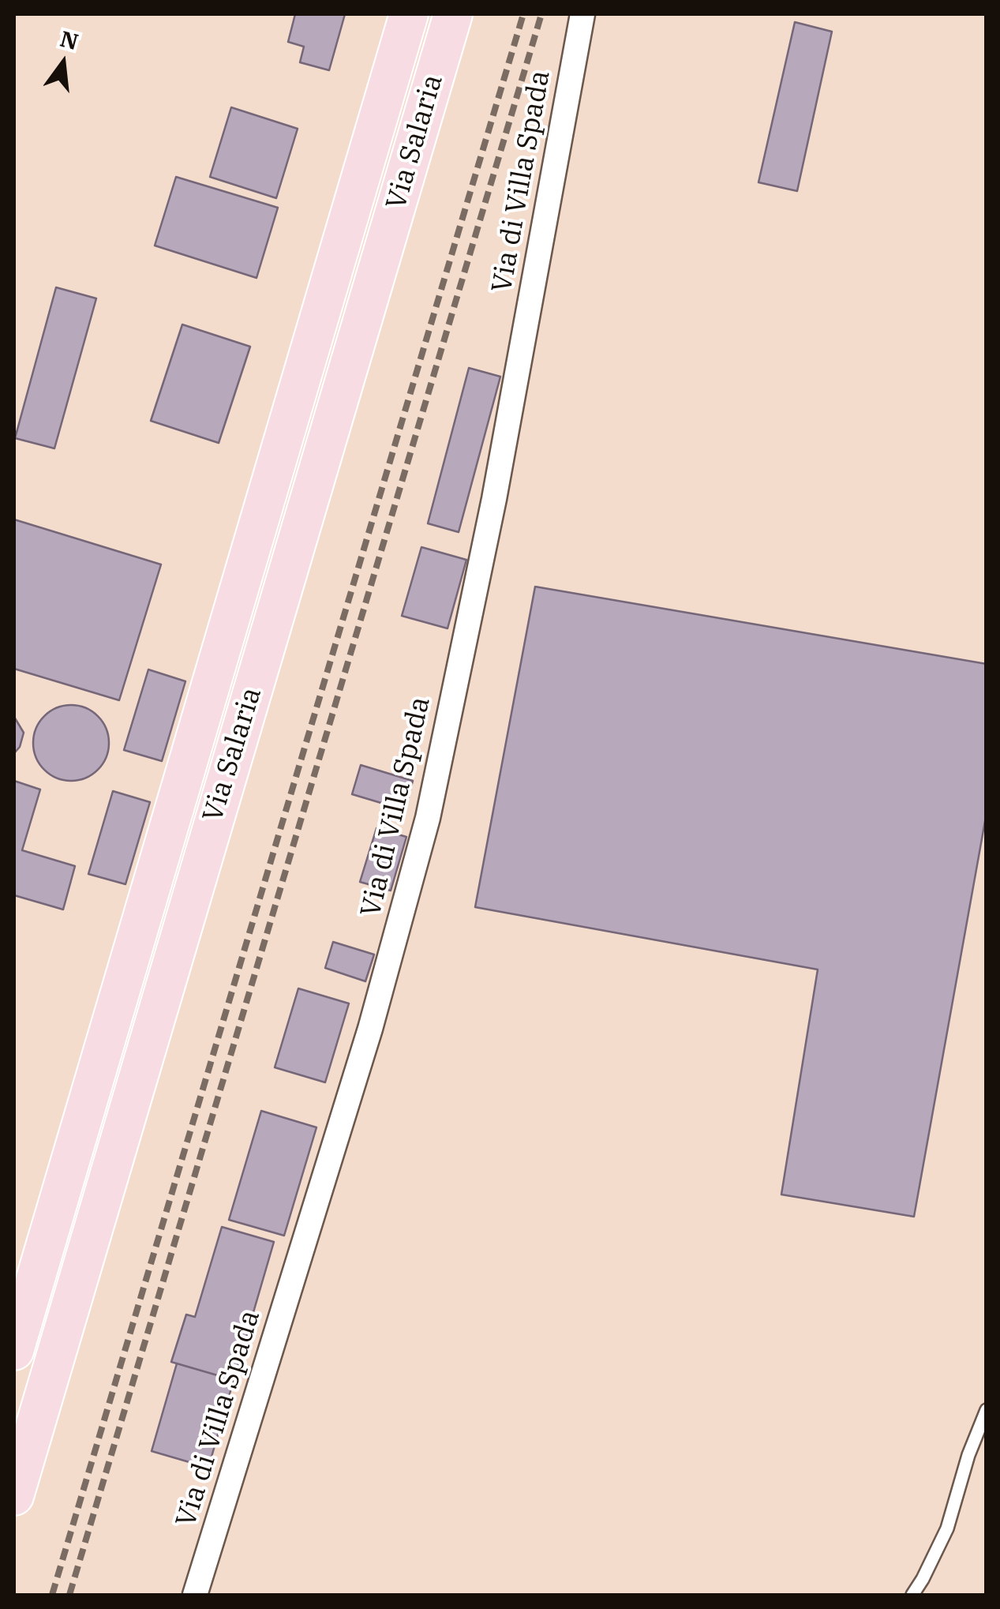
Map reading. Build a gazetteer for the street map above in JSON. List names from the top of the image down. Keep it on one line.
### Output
{"streets":{"main road":["Via Salaria"],"street":["Via di Villa Spada"]},"north":"top"}
